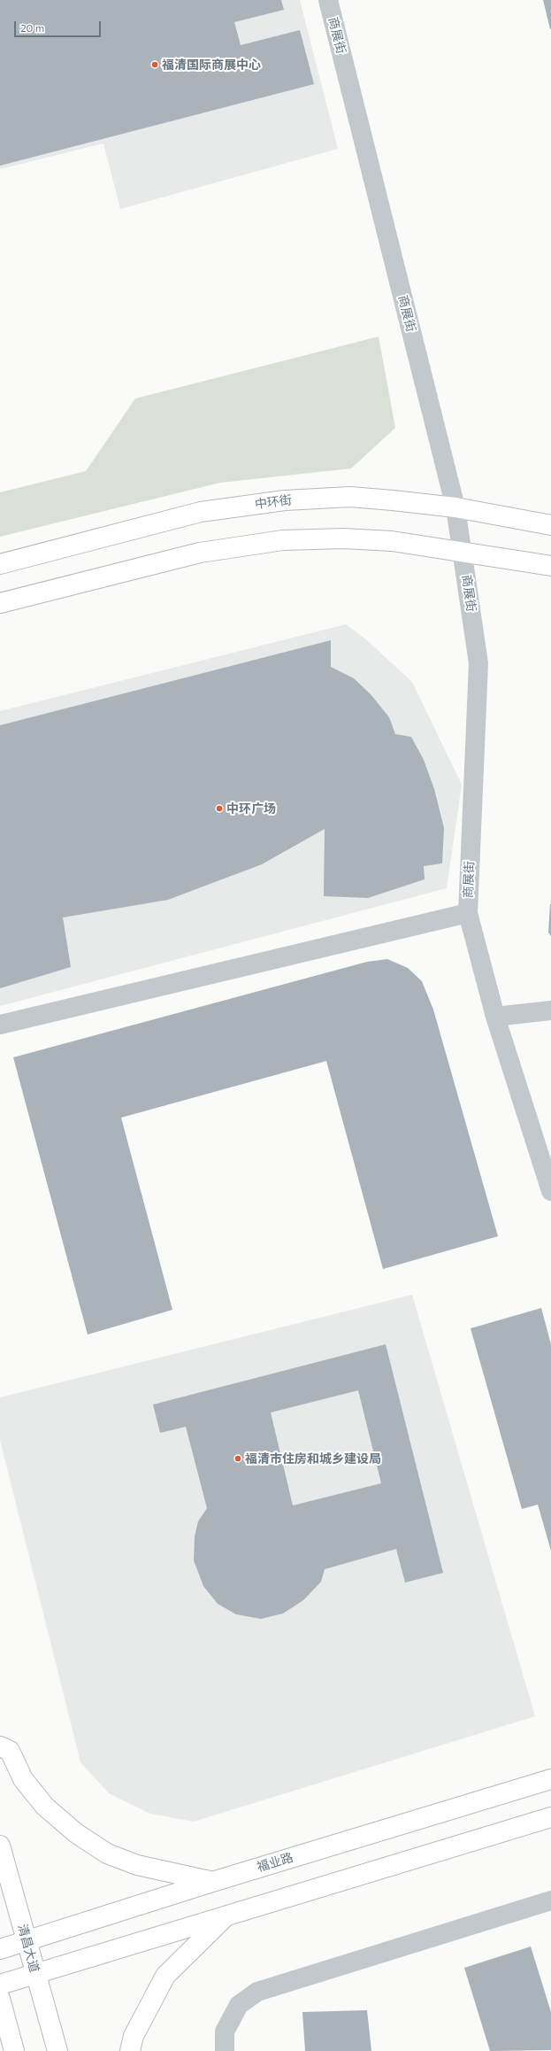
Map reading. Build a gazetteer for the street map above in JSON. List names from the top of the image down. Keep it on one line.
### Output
{"streets":{"street":["商展街","中环街","福业路","清昌大道"]},"crossings":[["商展街","中环街"],["福业路","清昌大道"]],"places":["福清国际商展中心","中环广场","福清市住房和城乡建设局"],"scale_bar":"20 m"}
